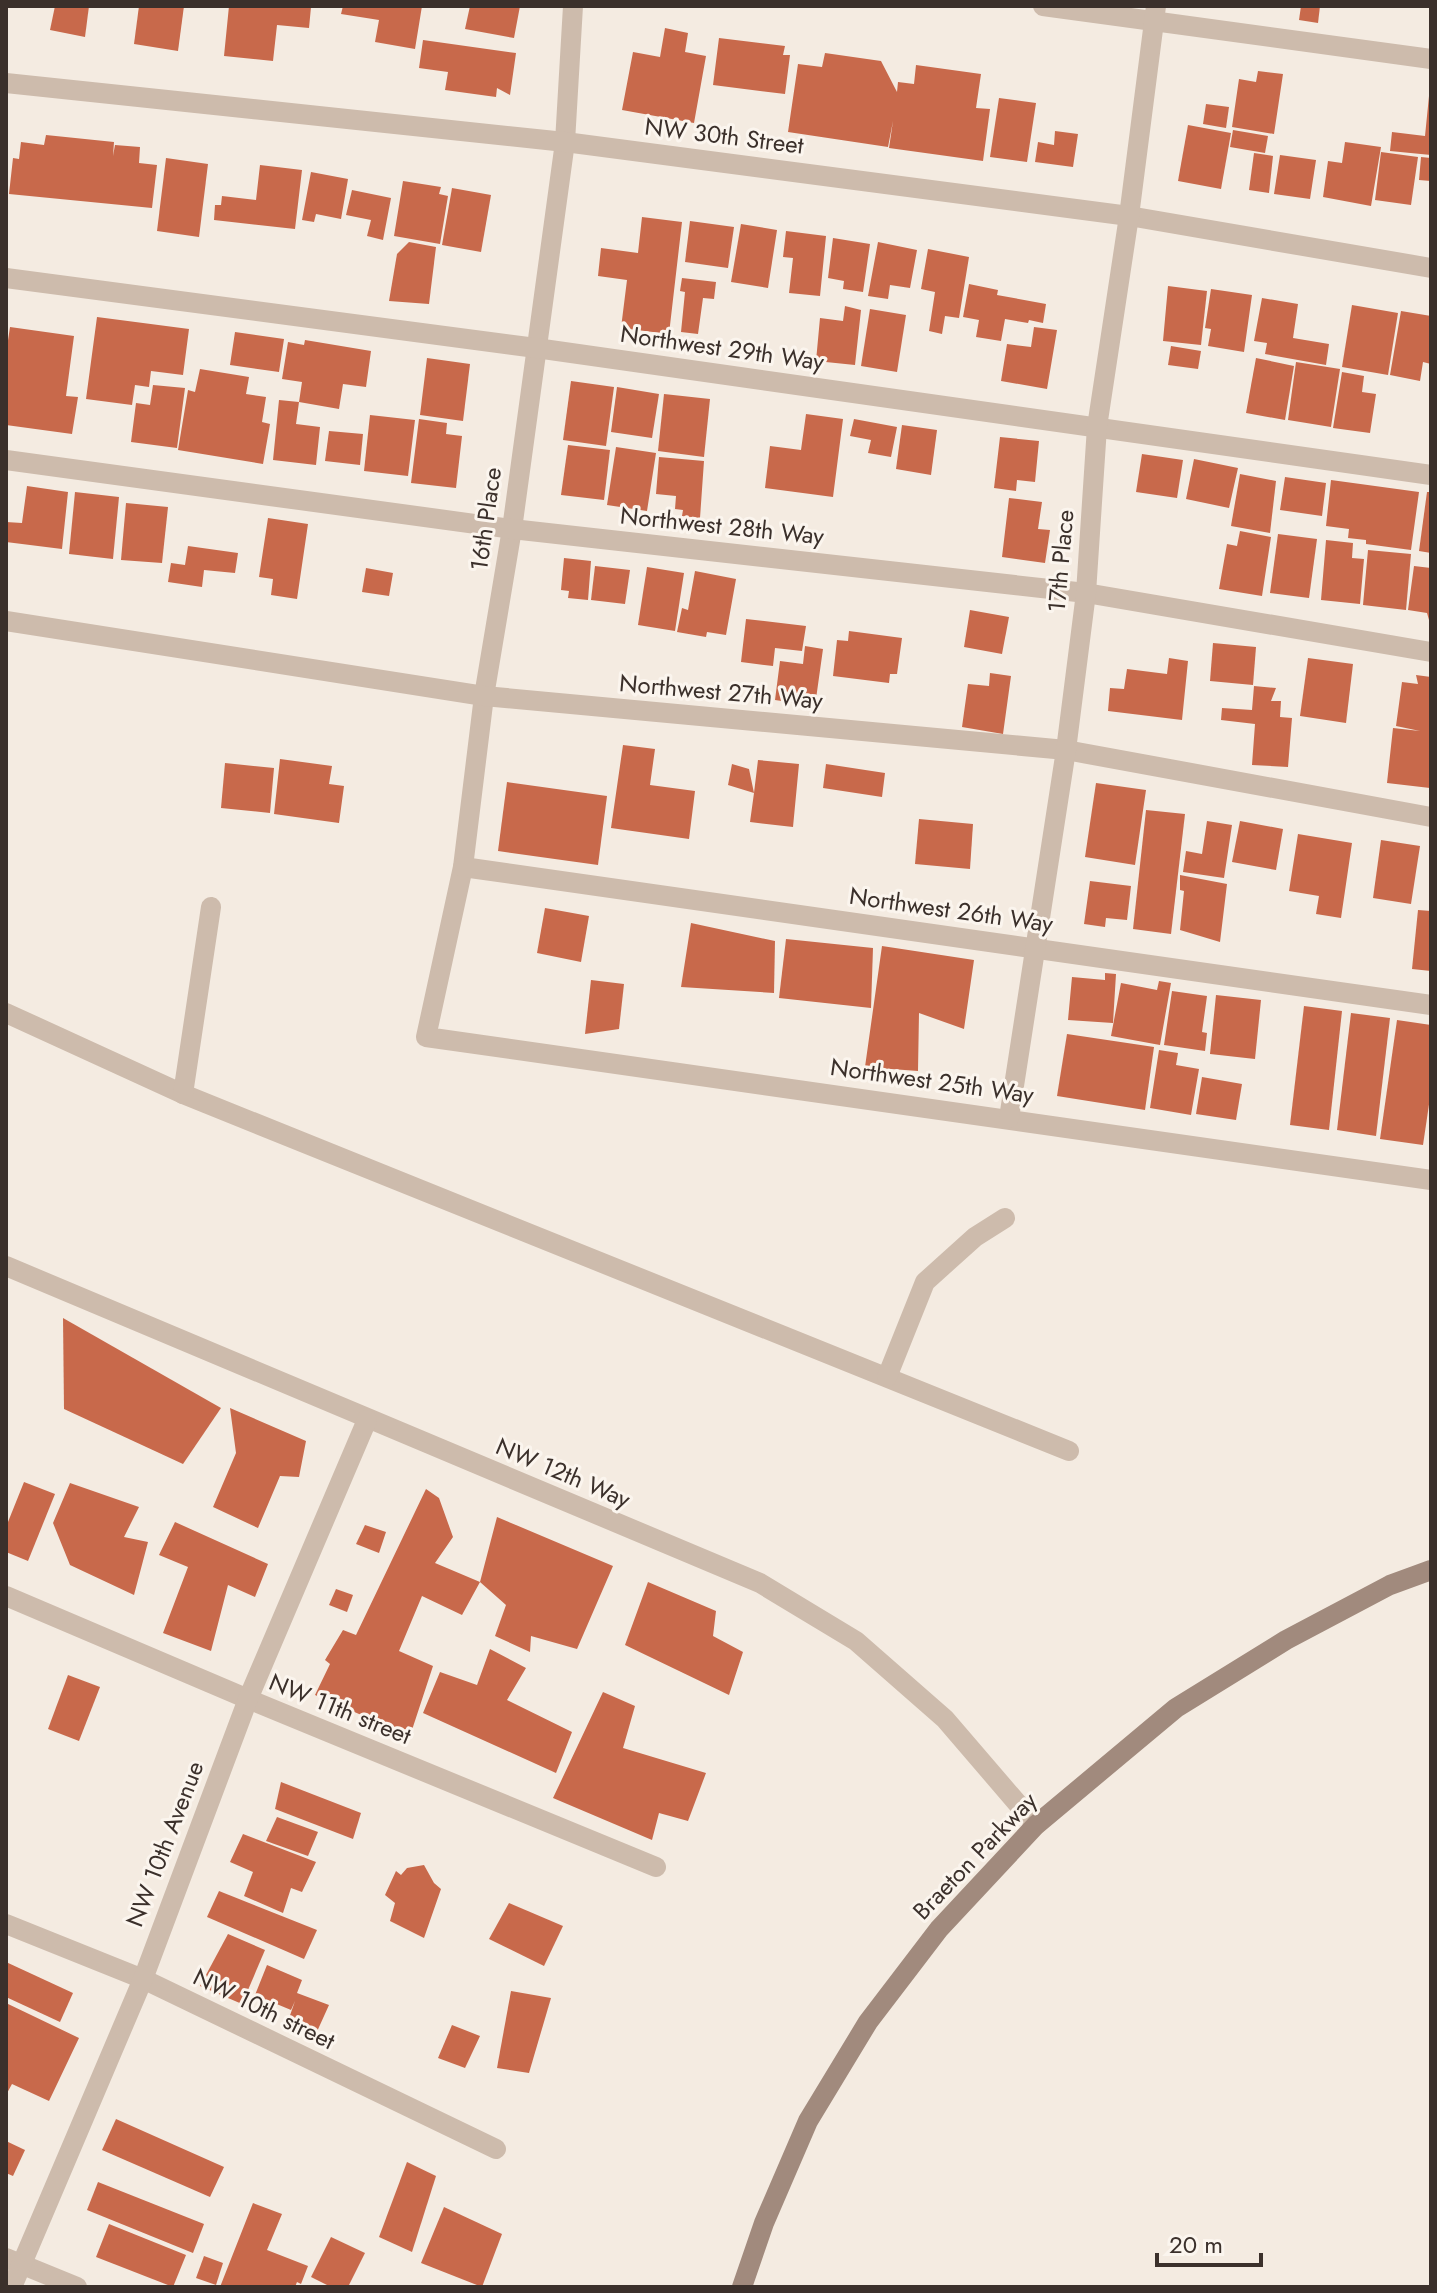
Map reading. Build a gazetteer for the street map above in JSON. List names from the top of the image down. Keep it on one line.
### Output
{"streets":{"street":["NW 30th Street","Northwest 29th Way","16th Place","Northwest 28th Way","17th Place","Northwest 27th Way","Northwest 26th Way","Northwest 25th Way","NW 12th Way","NW 11th street","NW 10th Avenue","Braeton Parkway","NW 10th street"]},"crossings":[["NW 30th Street","16th Place"],["NW 30th Street","17th Place"],["Northwest 29th Way","16th Place"],["Northwest 29th Way","17th Place"],["16th Place","Northwest 28th Way"],["16th Place","Northwest 27th Way"],["16th Place","Northwest 26th Way"],["16th Place","Northwest 25th Way"],["Northwest 28th Way","17th Place"],["17th Place","Northwest 27th Way"],["17th Place","Northwest 26th Way"],["17th Place","Northwest 25th Way"],["NW 12th Way","NW 10th Avenue"],["NW 12th Way","Braeton Parkway"],["NW 11th street","NW 10th Avenue"],["NW 10th Avenue","NW 10th street"]],"scale_bar":"20 m"}
